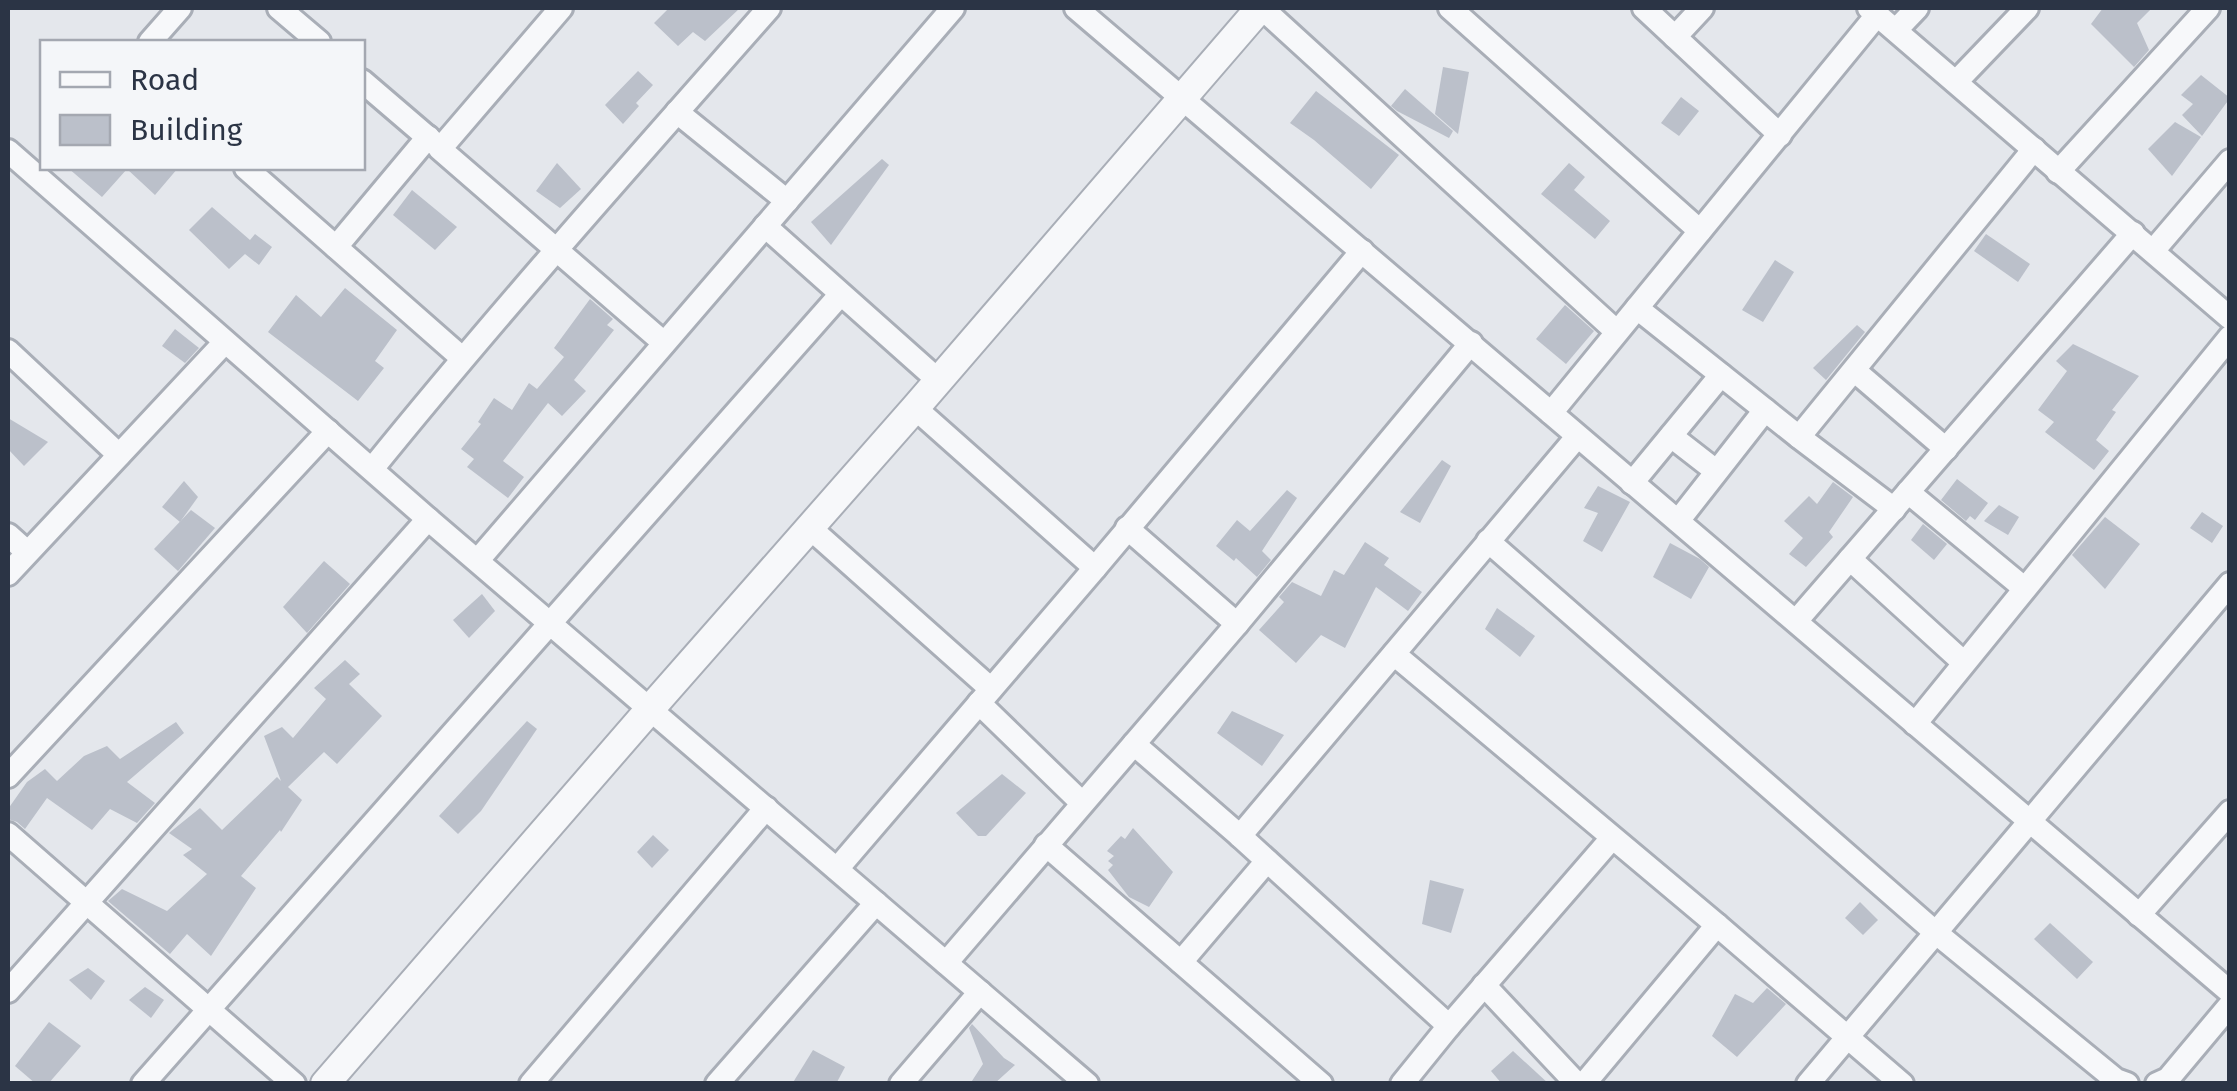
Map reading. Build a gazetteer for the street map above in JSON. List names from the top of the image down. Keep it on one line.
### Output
{"legend":["Road","Building"]}
